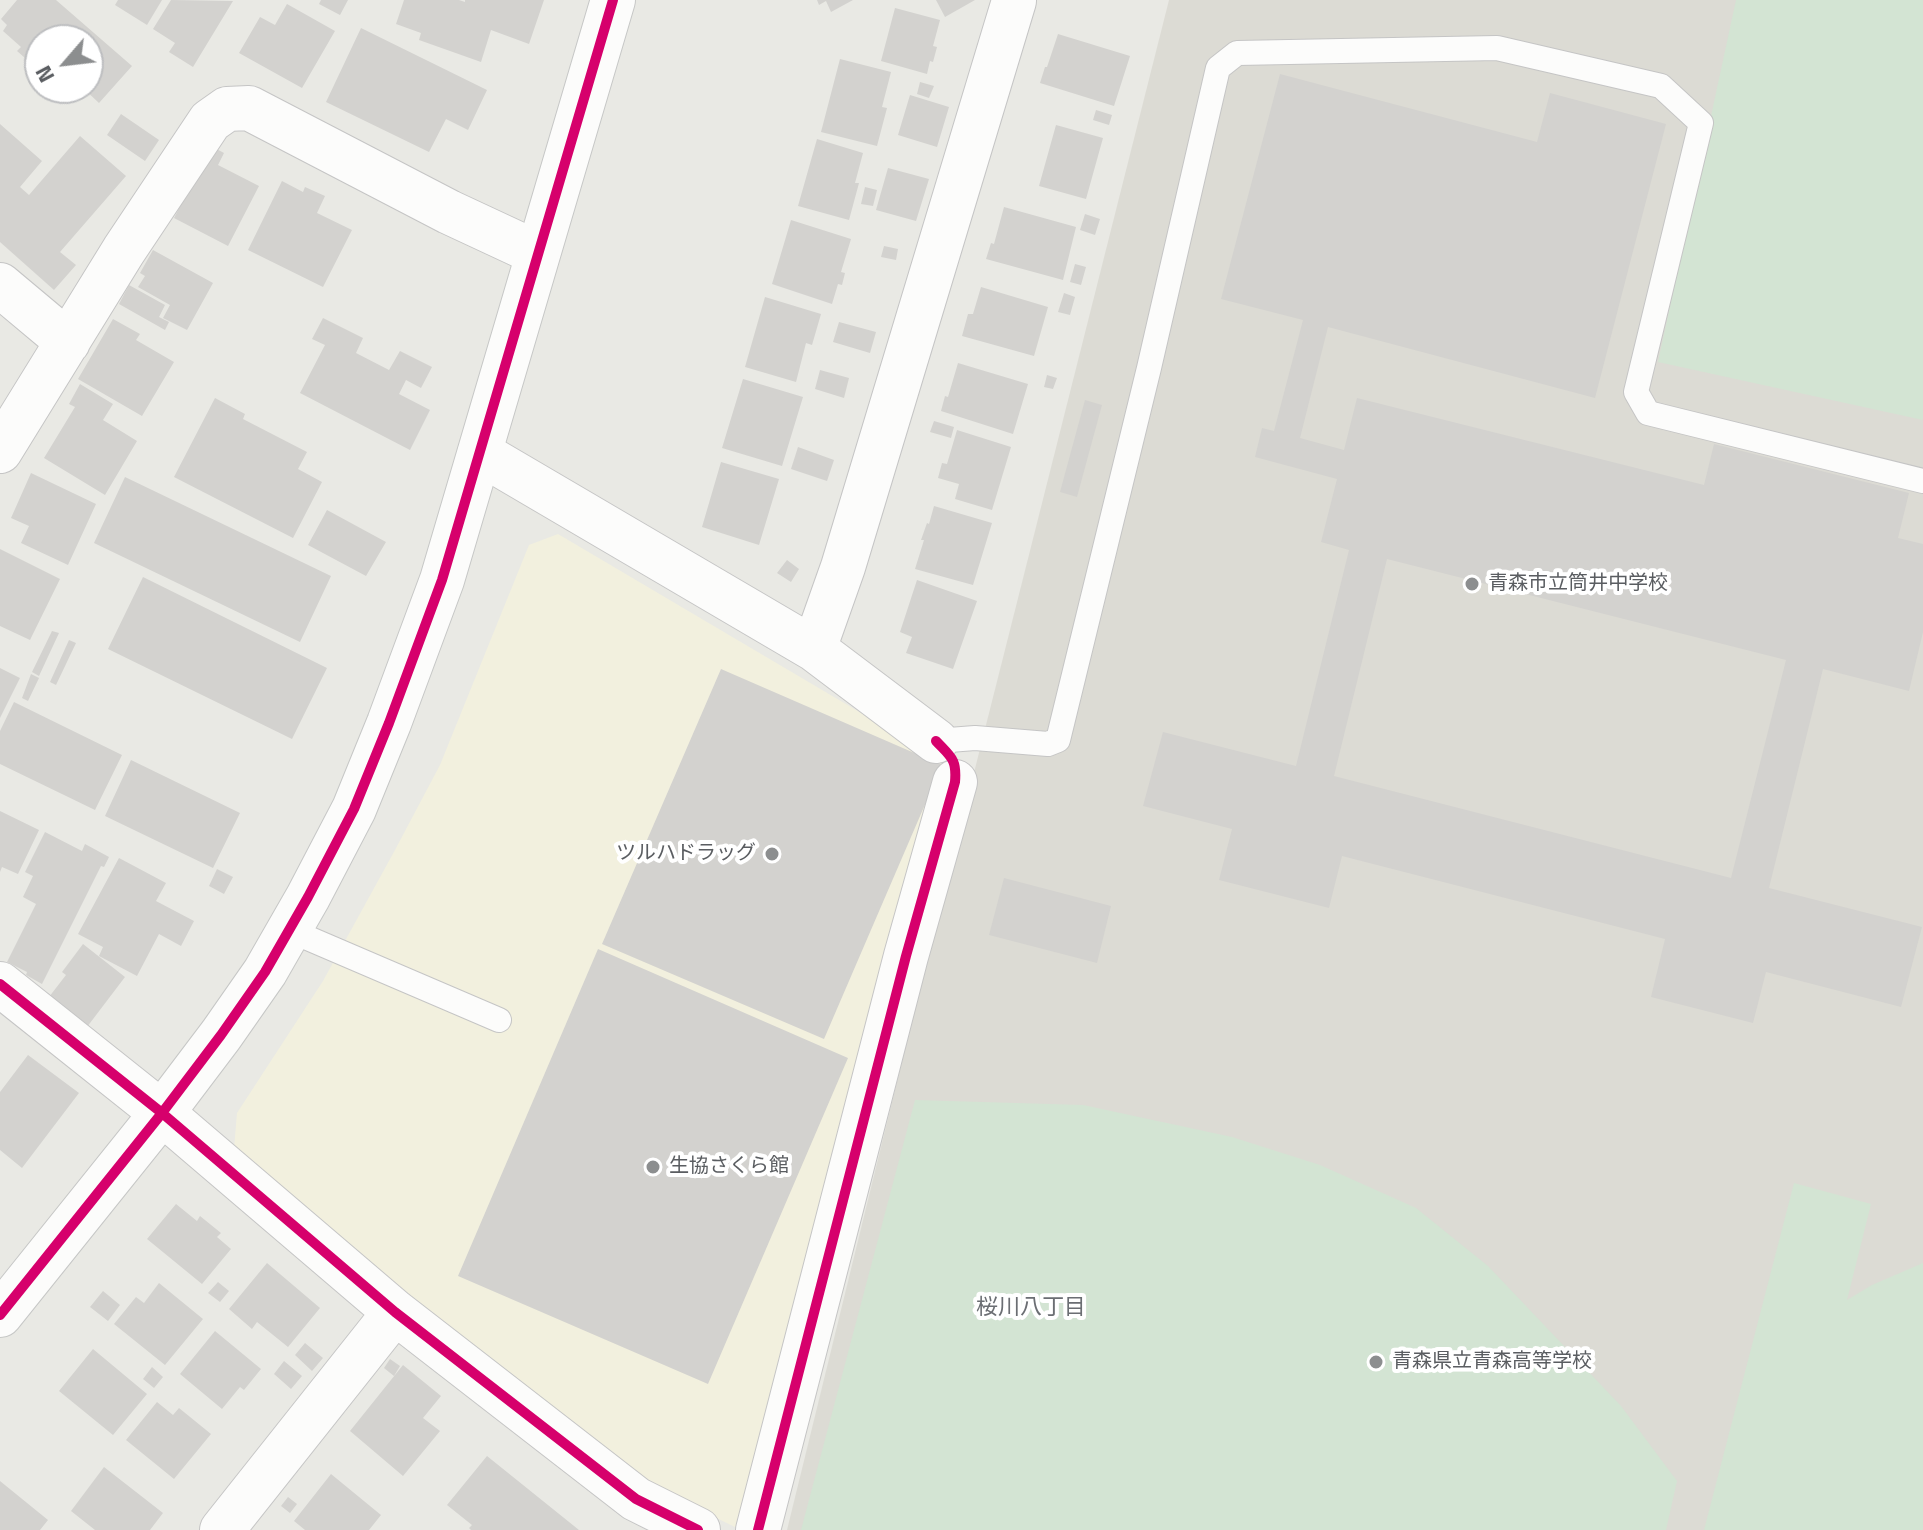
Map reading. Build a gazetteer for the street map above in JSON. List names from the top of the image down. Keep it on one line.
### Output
{"districts":["桜川八丁目"],"places":["青森市立筒井中学校","ツルハドラッグ","生協さくら館","青森県立青森高等学校"],"north":"bottom left"}
